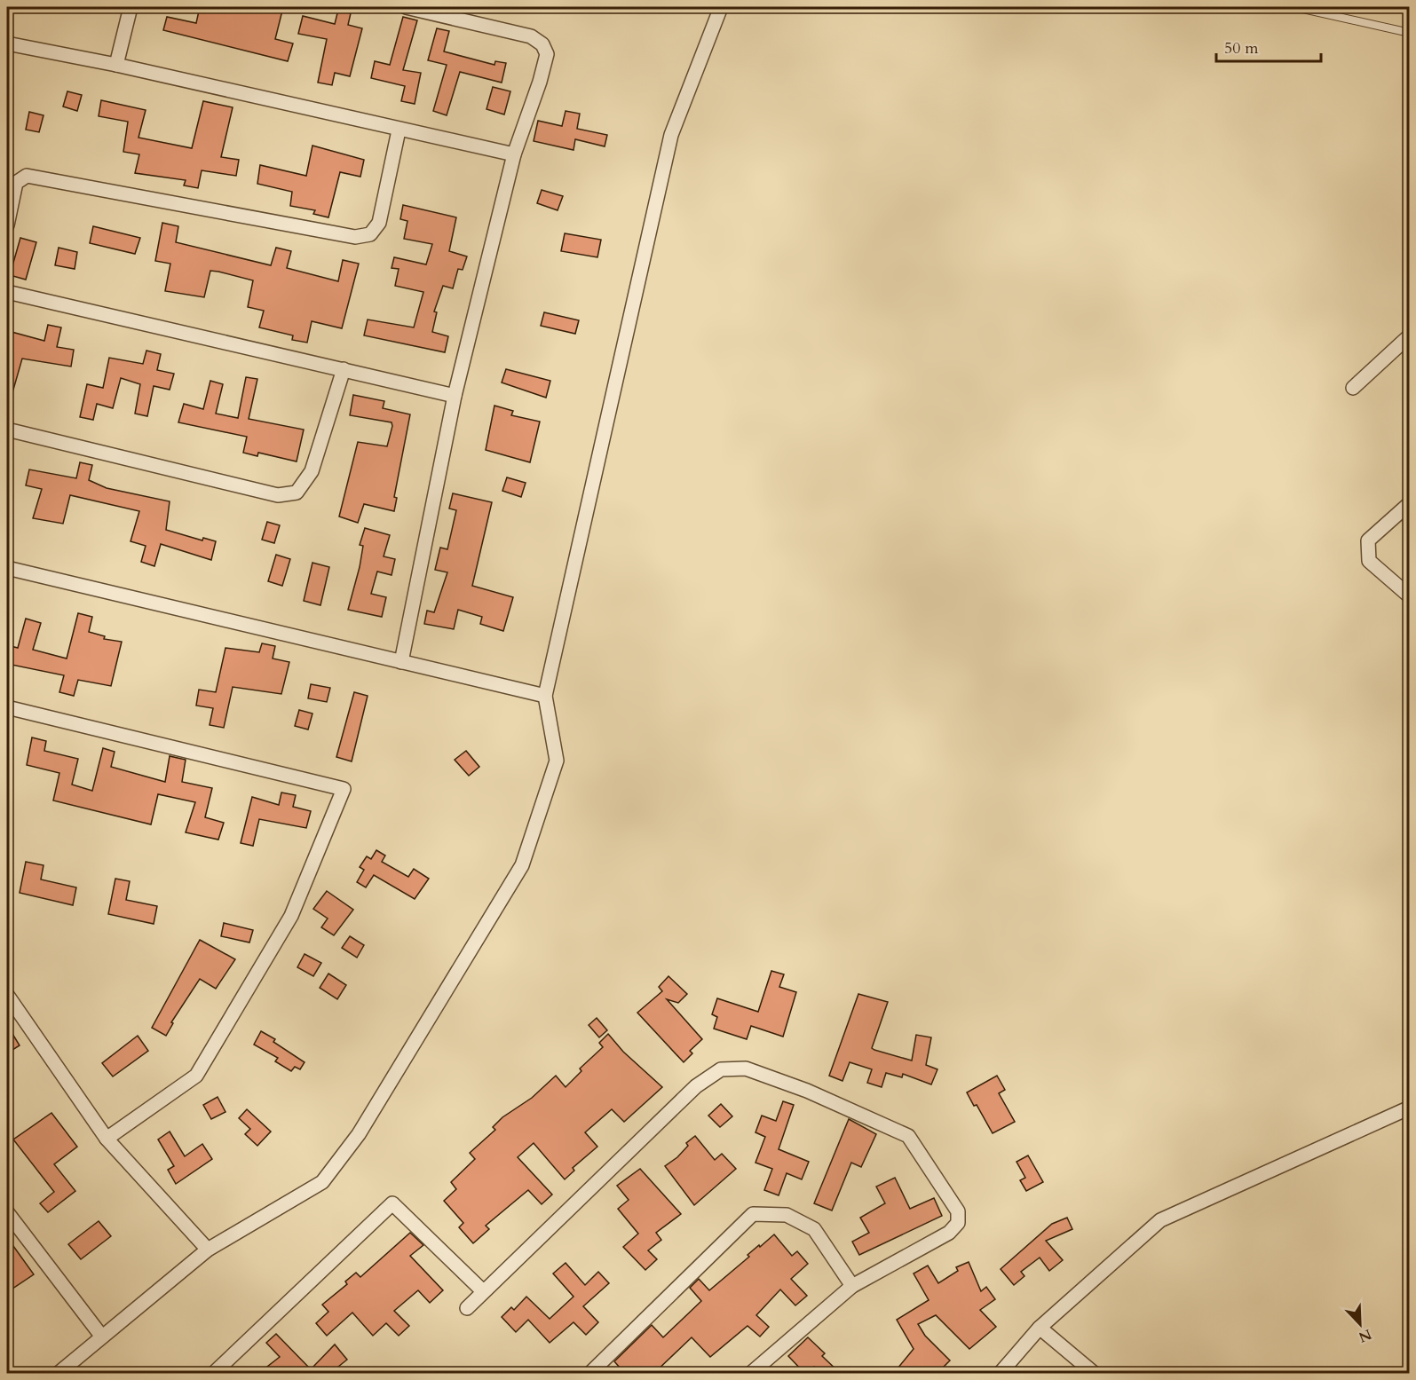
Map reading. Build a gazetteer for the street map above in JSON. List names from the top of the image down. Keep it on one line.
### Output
{"scale_bar":"50 m","north":"bottom right"}
